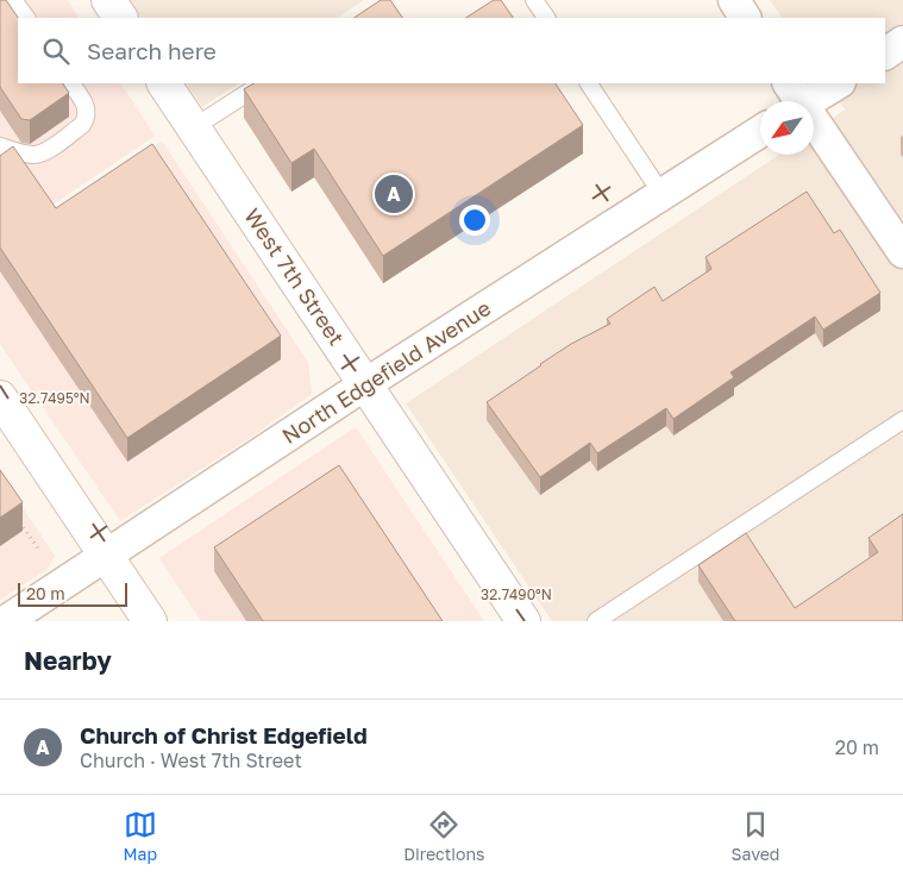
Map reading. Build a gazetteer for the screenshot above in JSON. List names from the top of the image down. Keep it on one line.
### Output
{"streets":{"street":["West 7th Street","North Edgefield Avenue"]},"crossings":[["West 7th Street","North Edgefield Avenue"]],"scale_bar":"20 m","north":"bottom left","page":{"search":"Search here","pins":"A","scale":"20 m","heading":"Nearby","list":[{"mark":"A","name":"Church of Christ Edgefield","note":"Church · West 7th Street","value":"20 m"}],"nav":["Map","Directions","Saved"]},"coordinates":["32.7495°N","32.7490°N"]}
